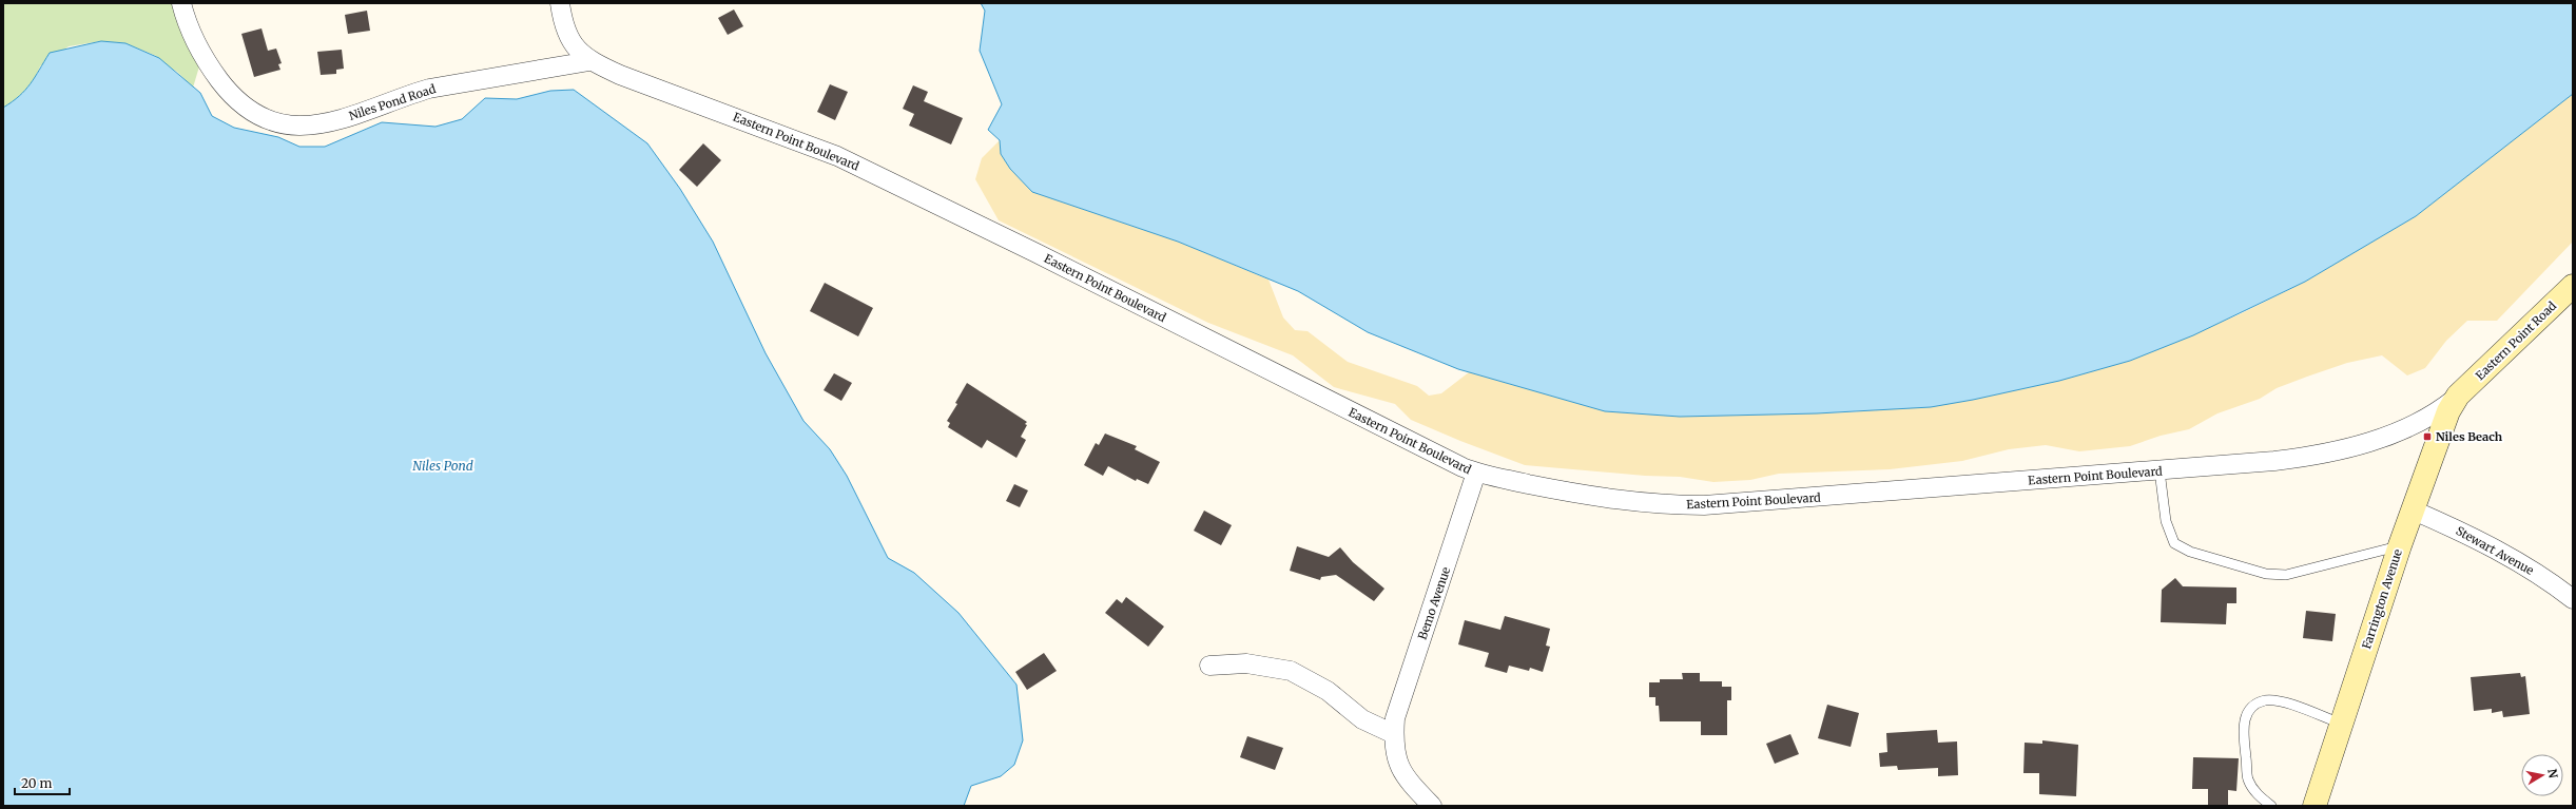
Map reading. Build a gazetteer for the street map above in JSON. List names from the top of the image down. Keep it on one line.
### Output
{"streets":{"main road":["Eastern Point Road","Farrington Avenue"],"street":["Niles Pond Road","Eastern Point Boulevard","Stewart Avenue","Bemo Avenue"]},"crossings":[["Niles Pond Road","Eastern Point Boulevard"],["Eastern Point Boulevard","Eastern Point Road"],["Eastern Point Boulevard","Farrington Avenue"],["Eastern Point Boulevard","Bemo Avenue"],["Eastern Point Road","Farrington Avenue"],["Stewart Avenue","Farrington Avenue"]],"water":["Niles Pond"],"places":{"transit":["Niles Beach"]},"scale_bar":"20 m","north":"right"}
